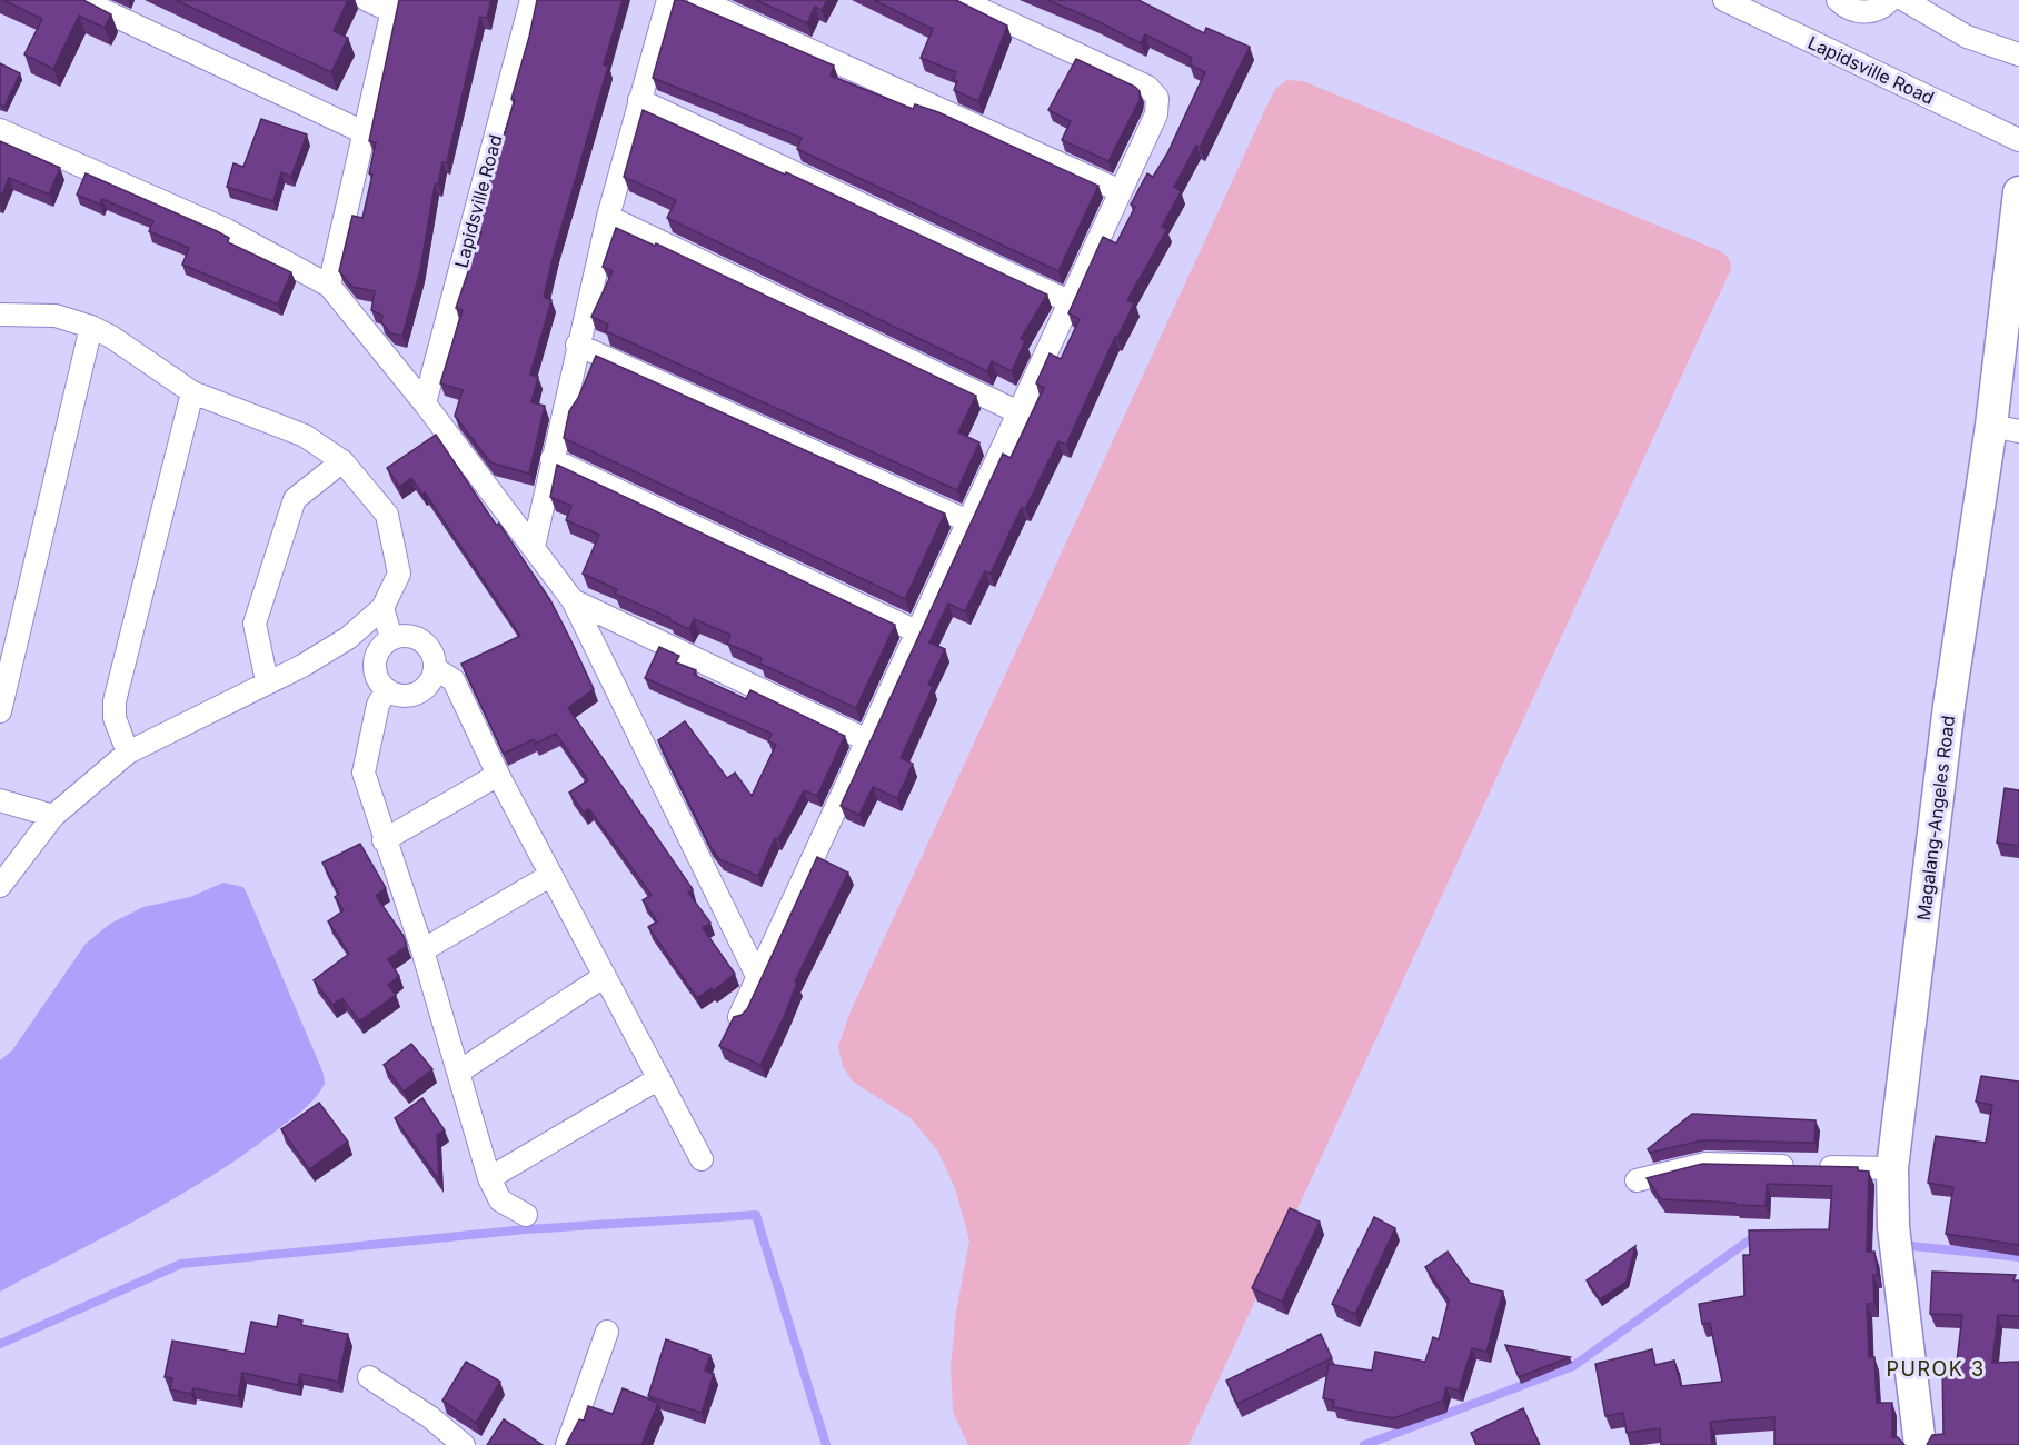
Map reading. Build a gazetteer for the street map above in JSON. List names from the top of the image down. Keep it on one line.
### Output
{"streets":{"main road":["Magalang-Angeles Road"],"street":["Lapidsville Road"]},"districts":["PUROK 3"]}
